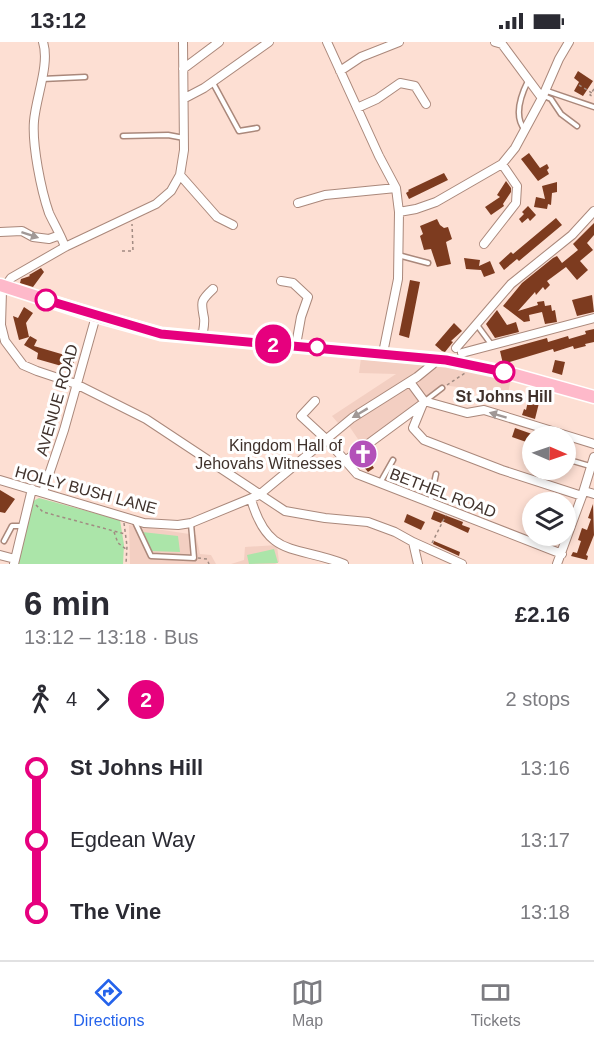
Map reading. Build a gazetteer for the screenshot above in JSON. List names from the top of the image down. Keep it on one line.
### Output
{"streets":{"street":["AVENUE ROAD","HOLLY BUSH LANE","BETHEL ROAD"]},"crossings":[["AVENUE ROAD","HOLLY BUSH LANE"],["HOLLY BUSH LANE","BETHEL ROAD"]],"places":{"other":["St Johns Hill"],"church":["Kingdom Hall of Jehovahs Witnesses"]},"lines":["bus line 2"],"north":"right","page":{"status":"13:12","on_map":"2","heading":["6 min","13:12 – 13:18 · Bus","£2.16"],"legs":["4","2","2 stops"],"list":[{"name":"St Johns Hill","value":"13:16"},{"name":"Egdean Way","value":"13:17"},{"name":"The Vine","value":"13:18"}],"tabs":["Directions","Map","Tickets"]}}
